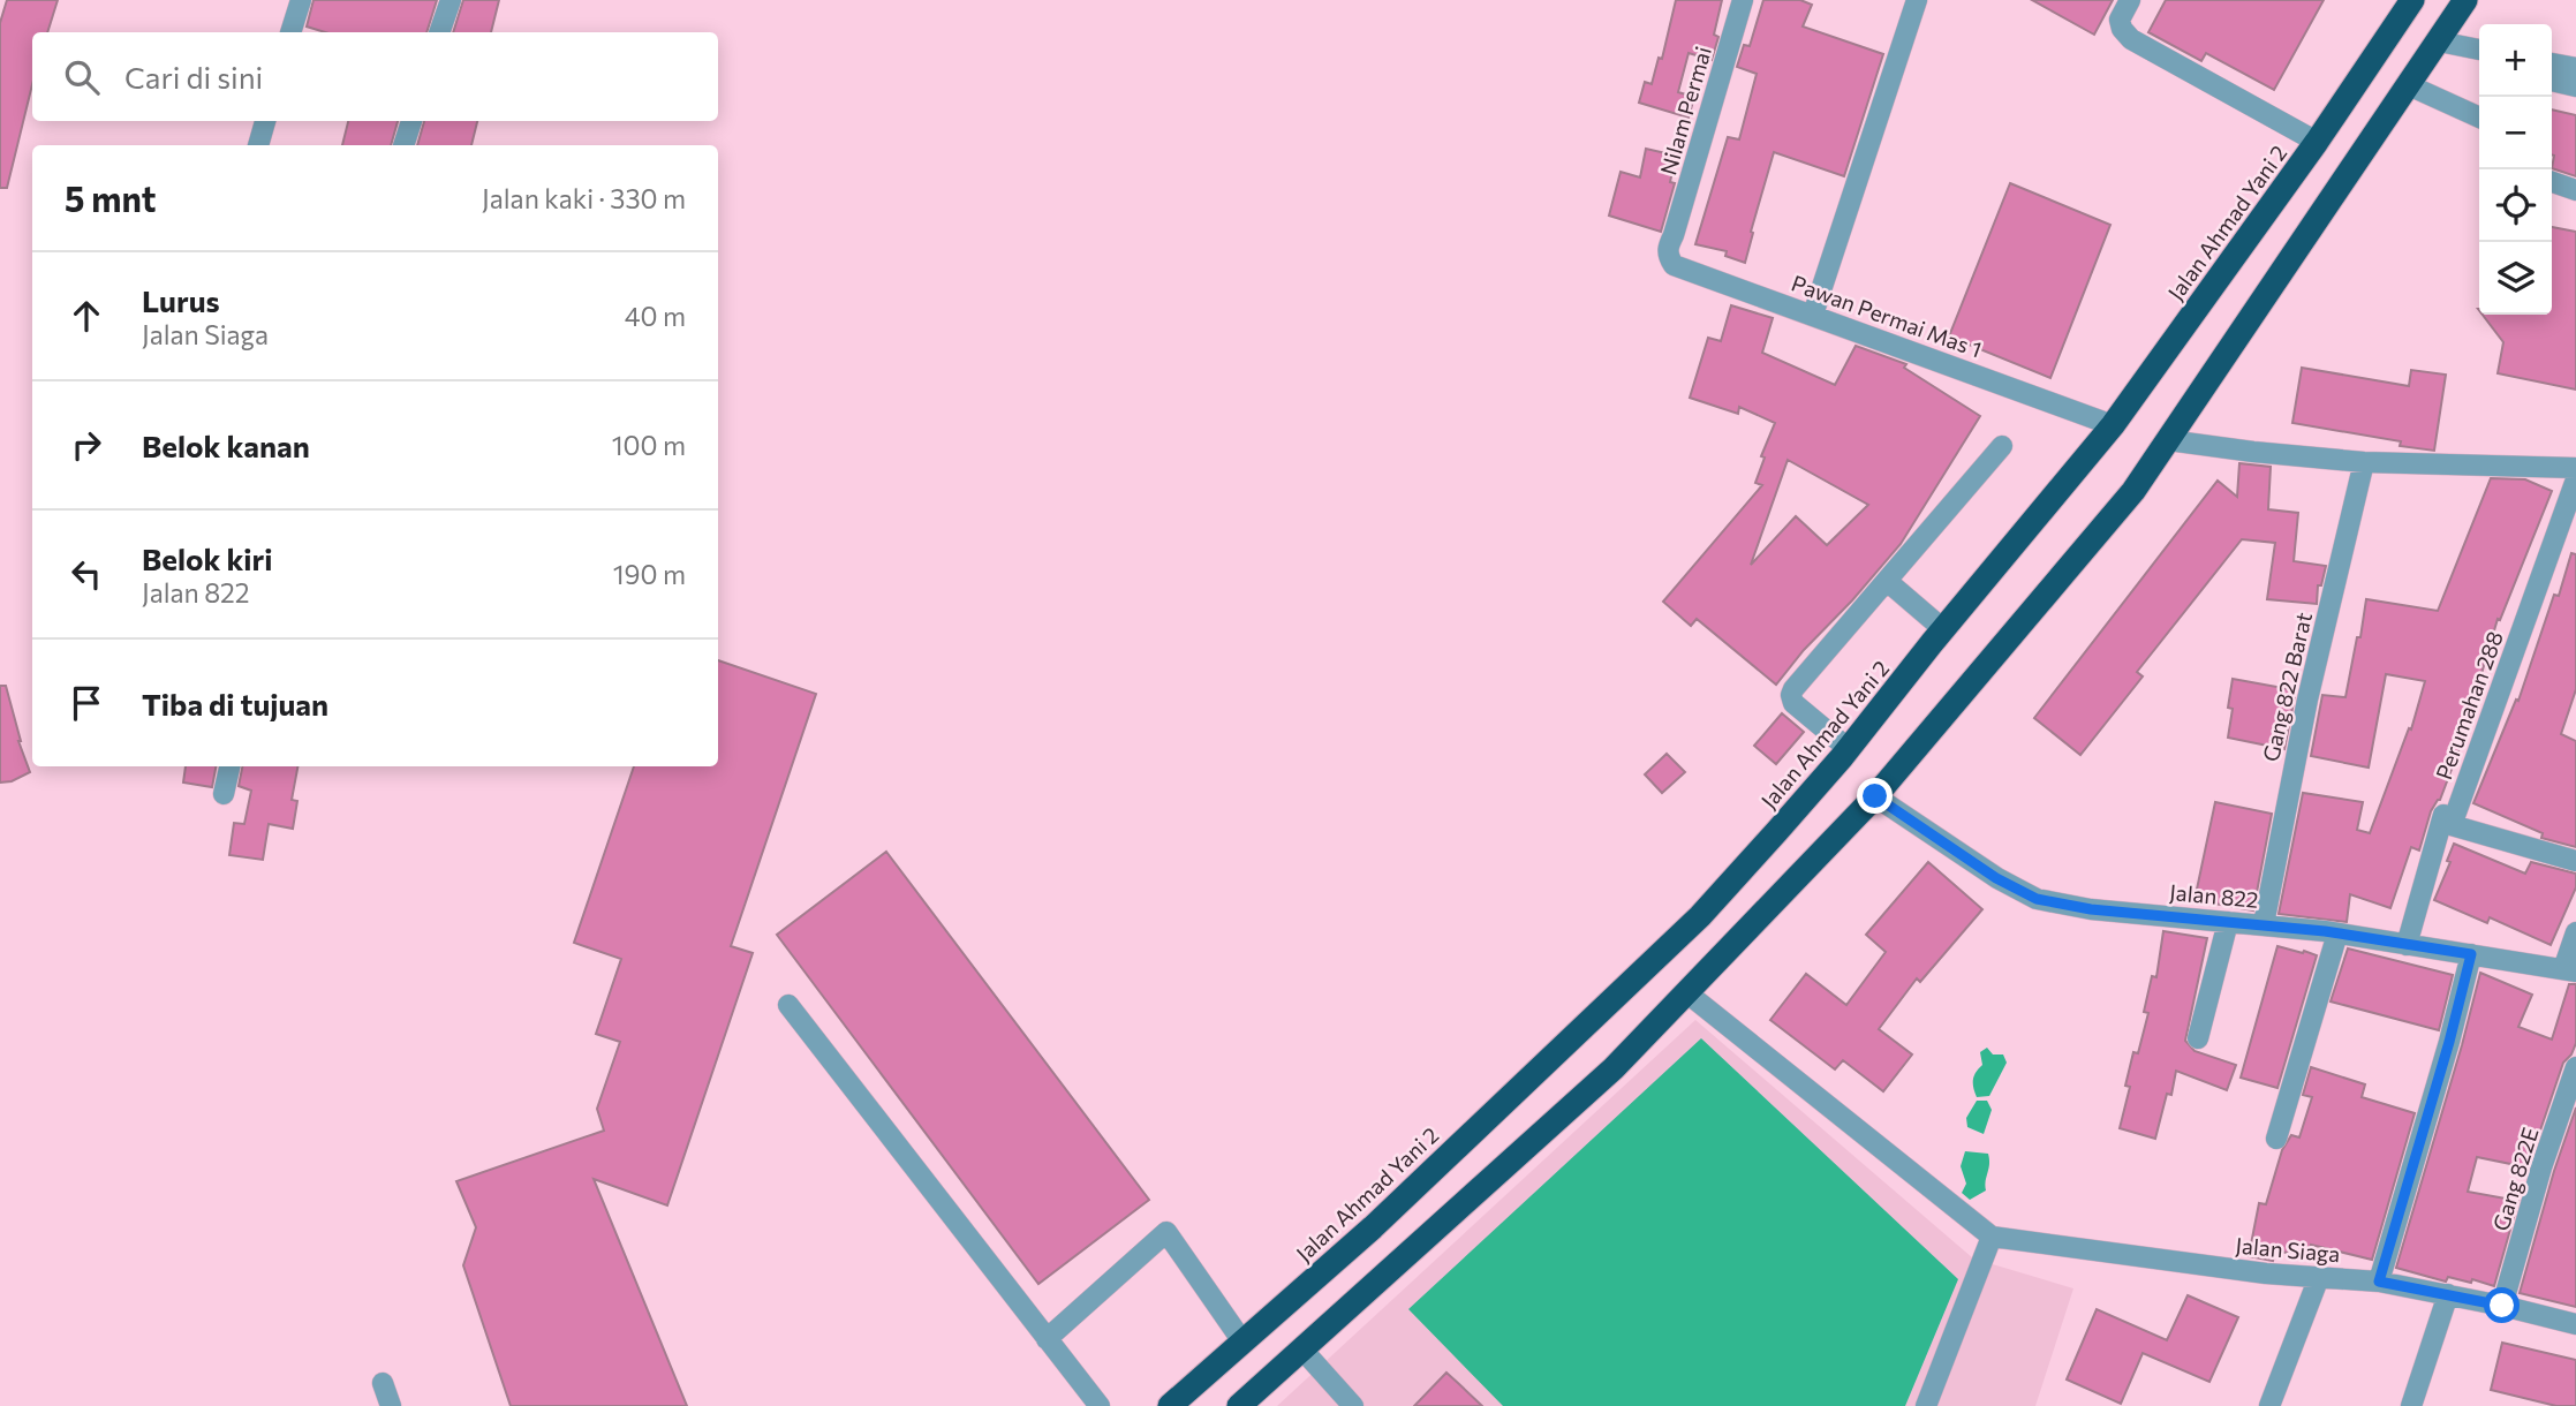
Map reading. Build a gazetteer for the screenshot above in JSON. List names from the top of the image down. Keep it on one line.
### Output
{"streets":{"highway":["Jalan Ahmad Yani 2"],"street":["Nilam Permai","Pawan Permai Mas 1","Gang 822 Barat","Perumahan 288","Jalan 822","Gang 822E","Jalan Siaga"]},"crossings":[["Nilam Permai","Pawan Permai Mas 1"],["Jalan Ahmad Yani 2","Pawan Permai Mas 1"],["Gang 822 Barat","Jalan 822"],["Gang 822E","Jalan Siaga"]],"page":{"map_buttons":["+","−"],"search":"Cari di sini","heading":["5 mnt","Jalan kaki · 330 m"],"list":[["Lurus","Jalan Siaga","40 m"],["Belok kanan","100 m"],["Belok kiri","Jalan 822","190 m"],"Tiba di tujuan"]}}
